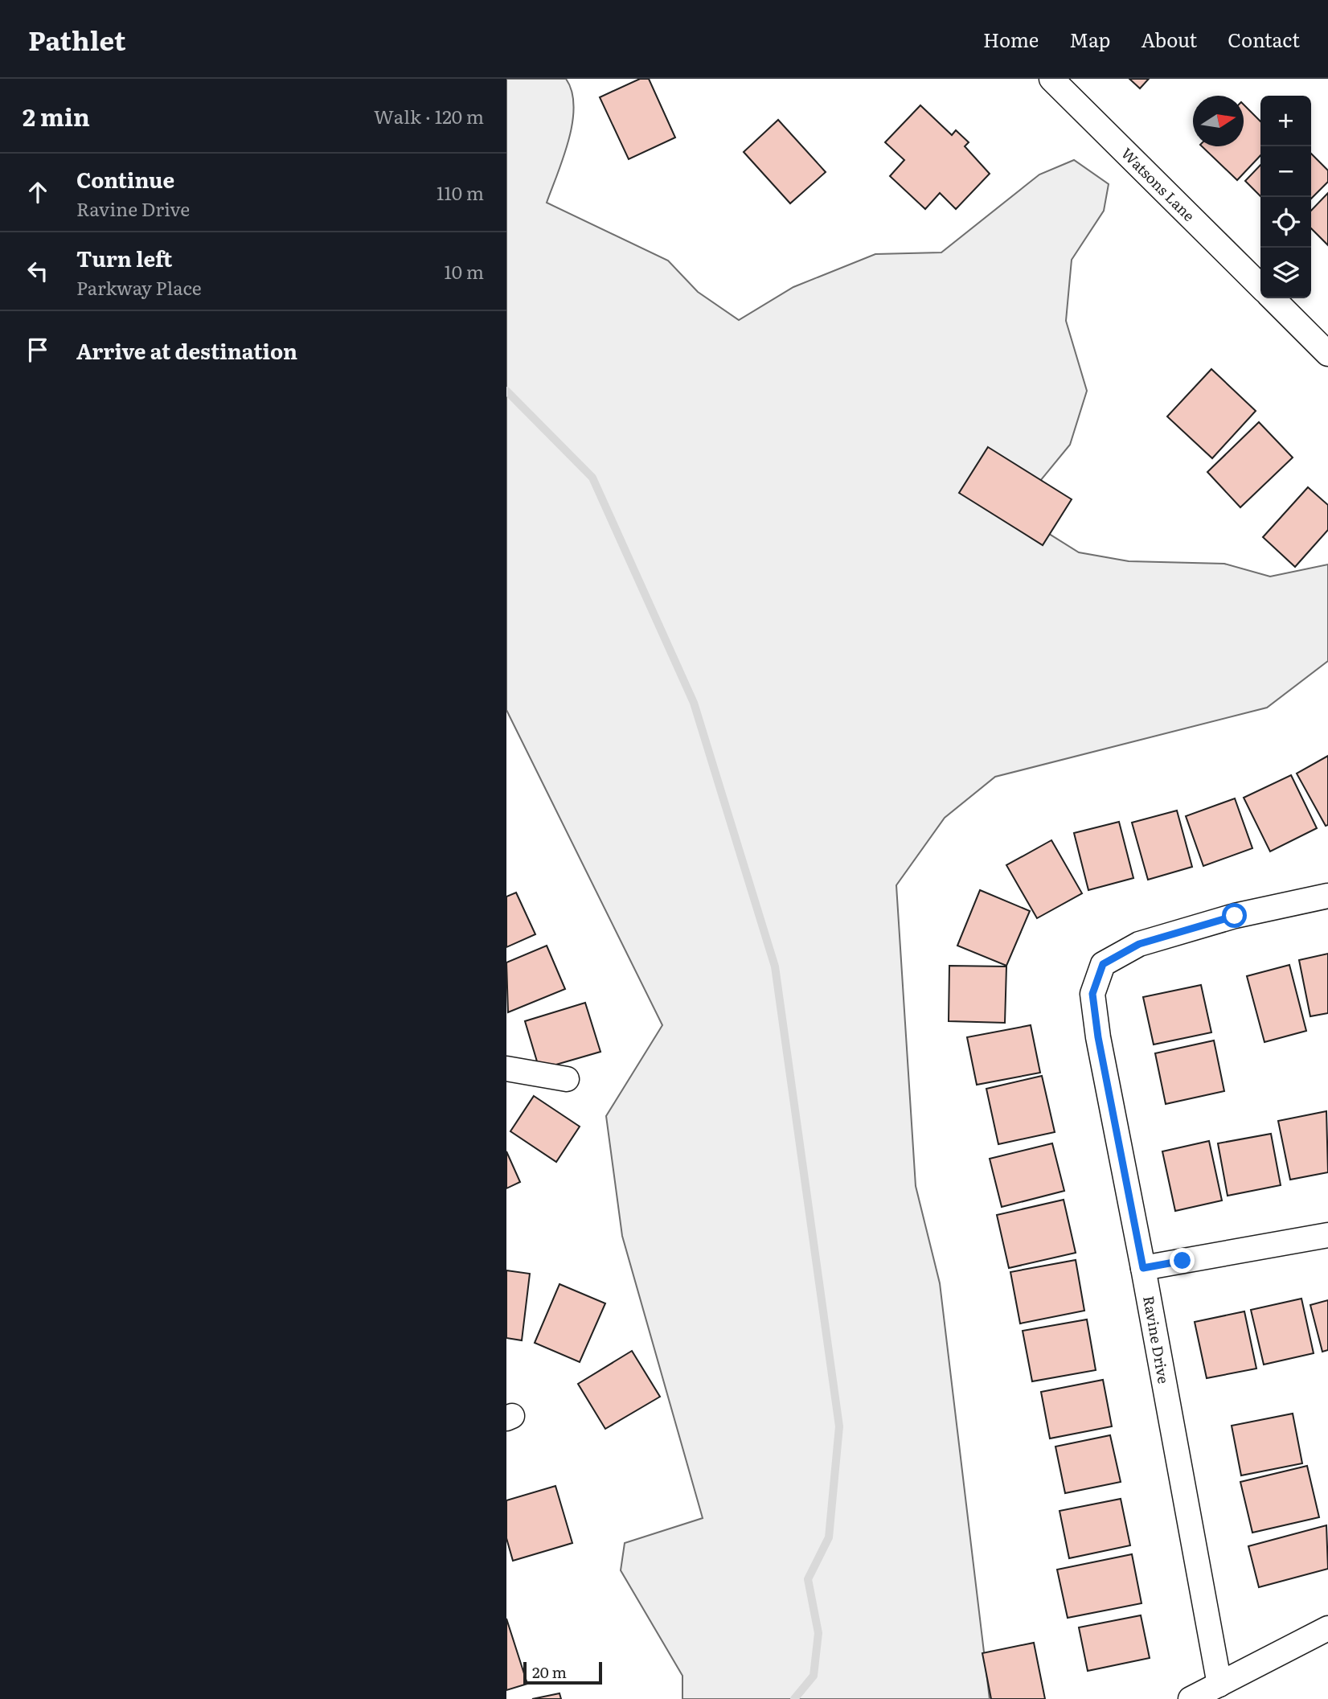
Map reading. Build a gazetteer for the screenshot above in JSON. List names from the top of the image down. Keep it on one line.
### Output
{"streets":{"street":["Watsons Lane","Ravine Drive"]},"scale_bar":"20 m","north":"right","page":{"header":"Pathlet","nav":["Home","Map","About","Contact"],"heading":["2 min","Walk · 120 m"],"map_buttons":["+","−"],"list":[["Continue","Ravine Drive","110 m"],["Turn left","Parkway Place","10 m"],"Arrive at destination"],"scale":"20 m"}}
